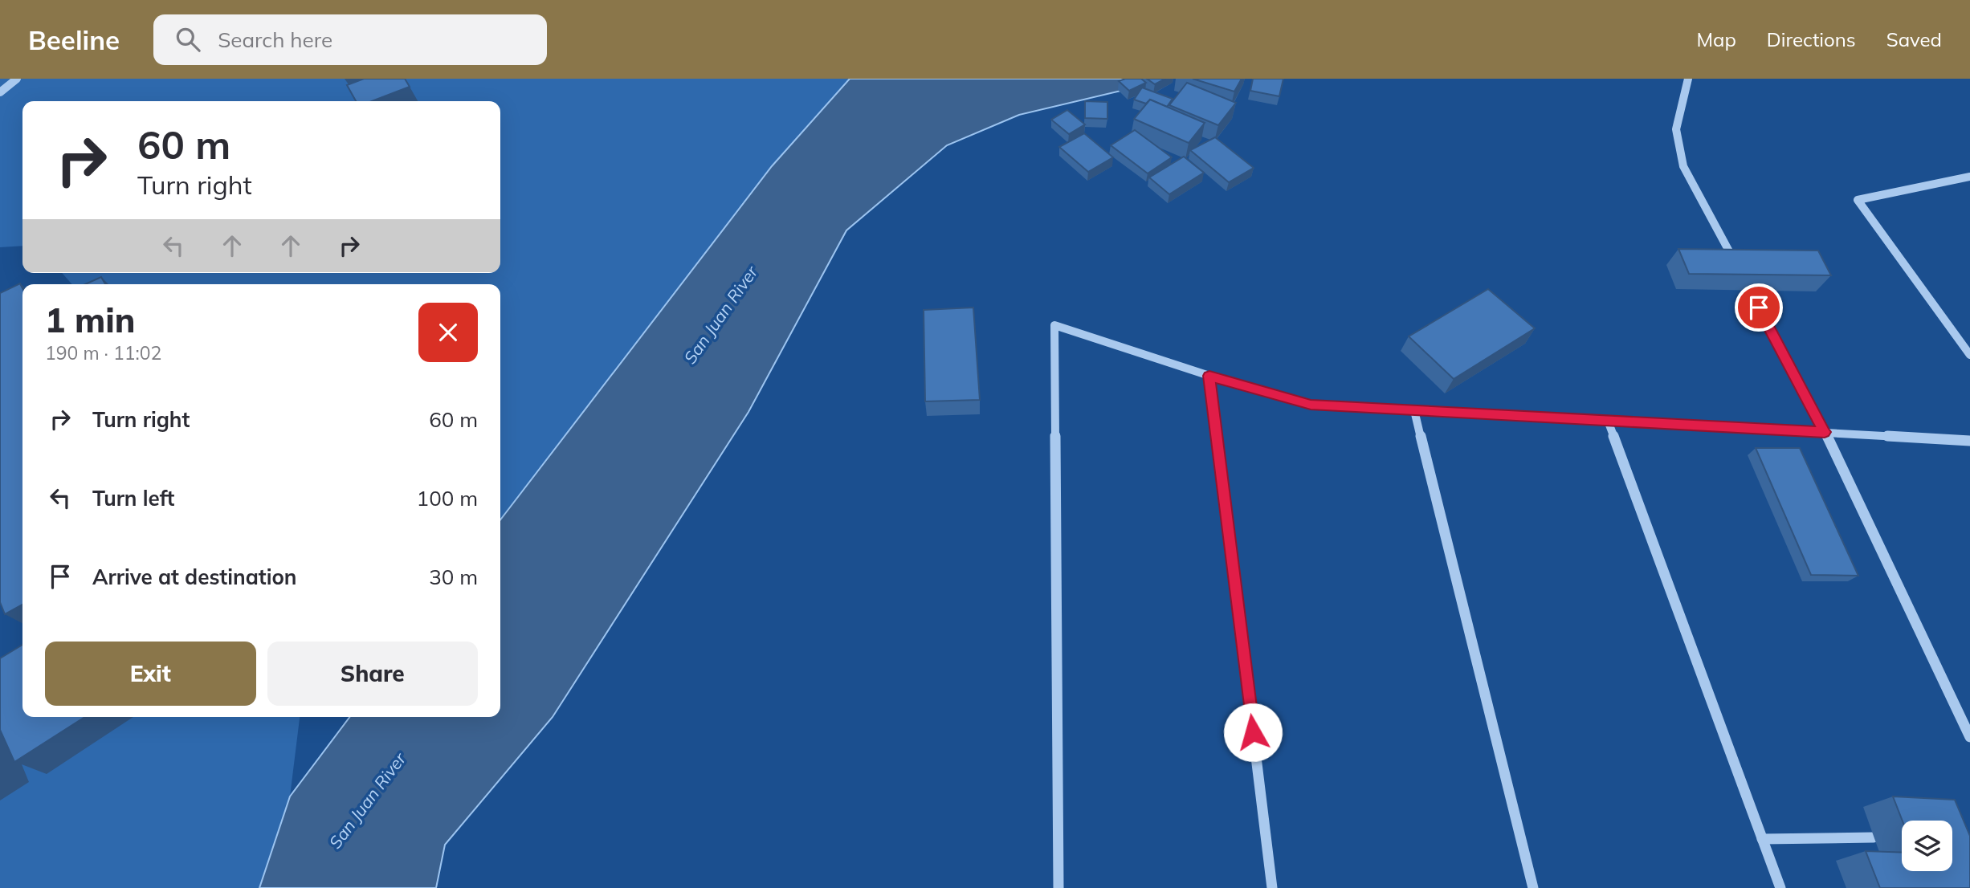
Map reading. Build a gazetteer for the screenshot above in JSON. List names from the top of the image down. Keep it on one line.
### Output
{"water":["San Juan River"],"page":{"header":"Beeline","search":"Search here","nav":["Map","Directions","Saved"],"turn":["60 m","Turn right"],"heading":["1 min","190 m · 11:02"],"list":[{"name":"Turn right","value":"60 m"},{"name":"Turn left","value":"100 m"},{"name":"Arrive at destination","value":"30 m"}],"buttons":["Exit","Share"]}}
